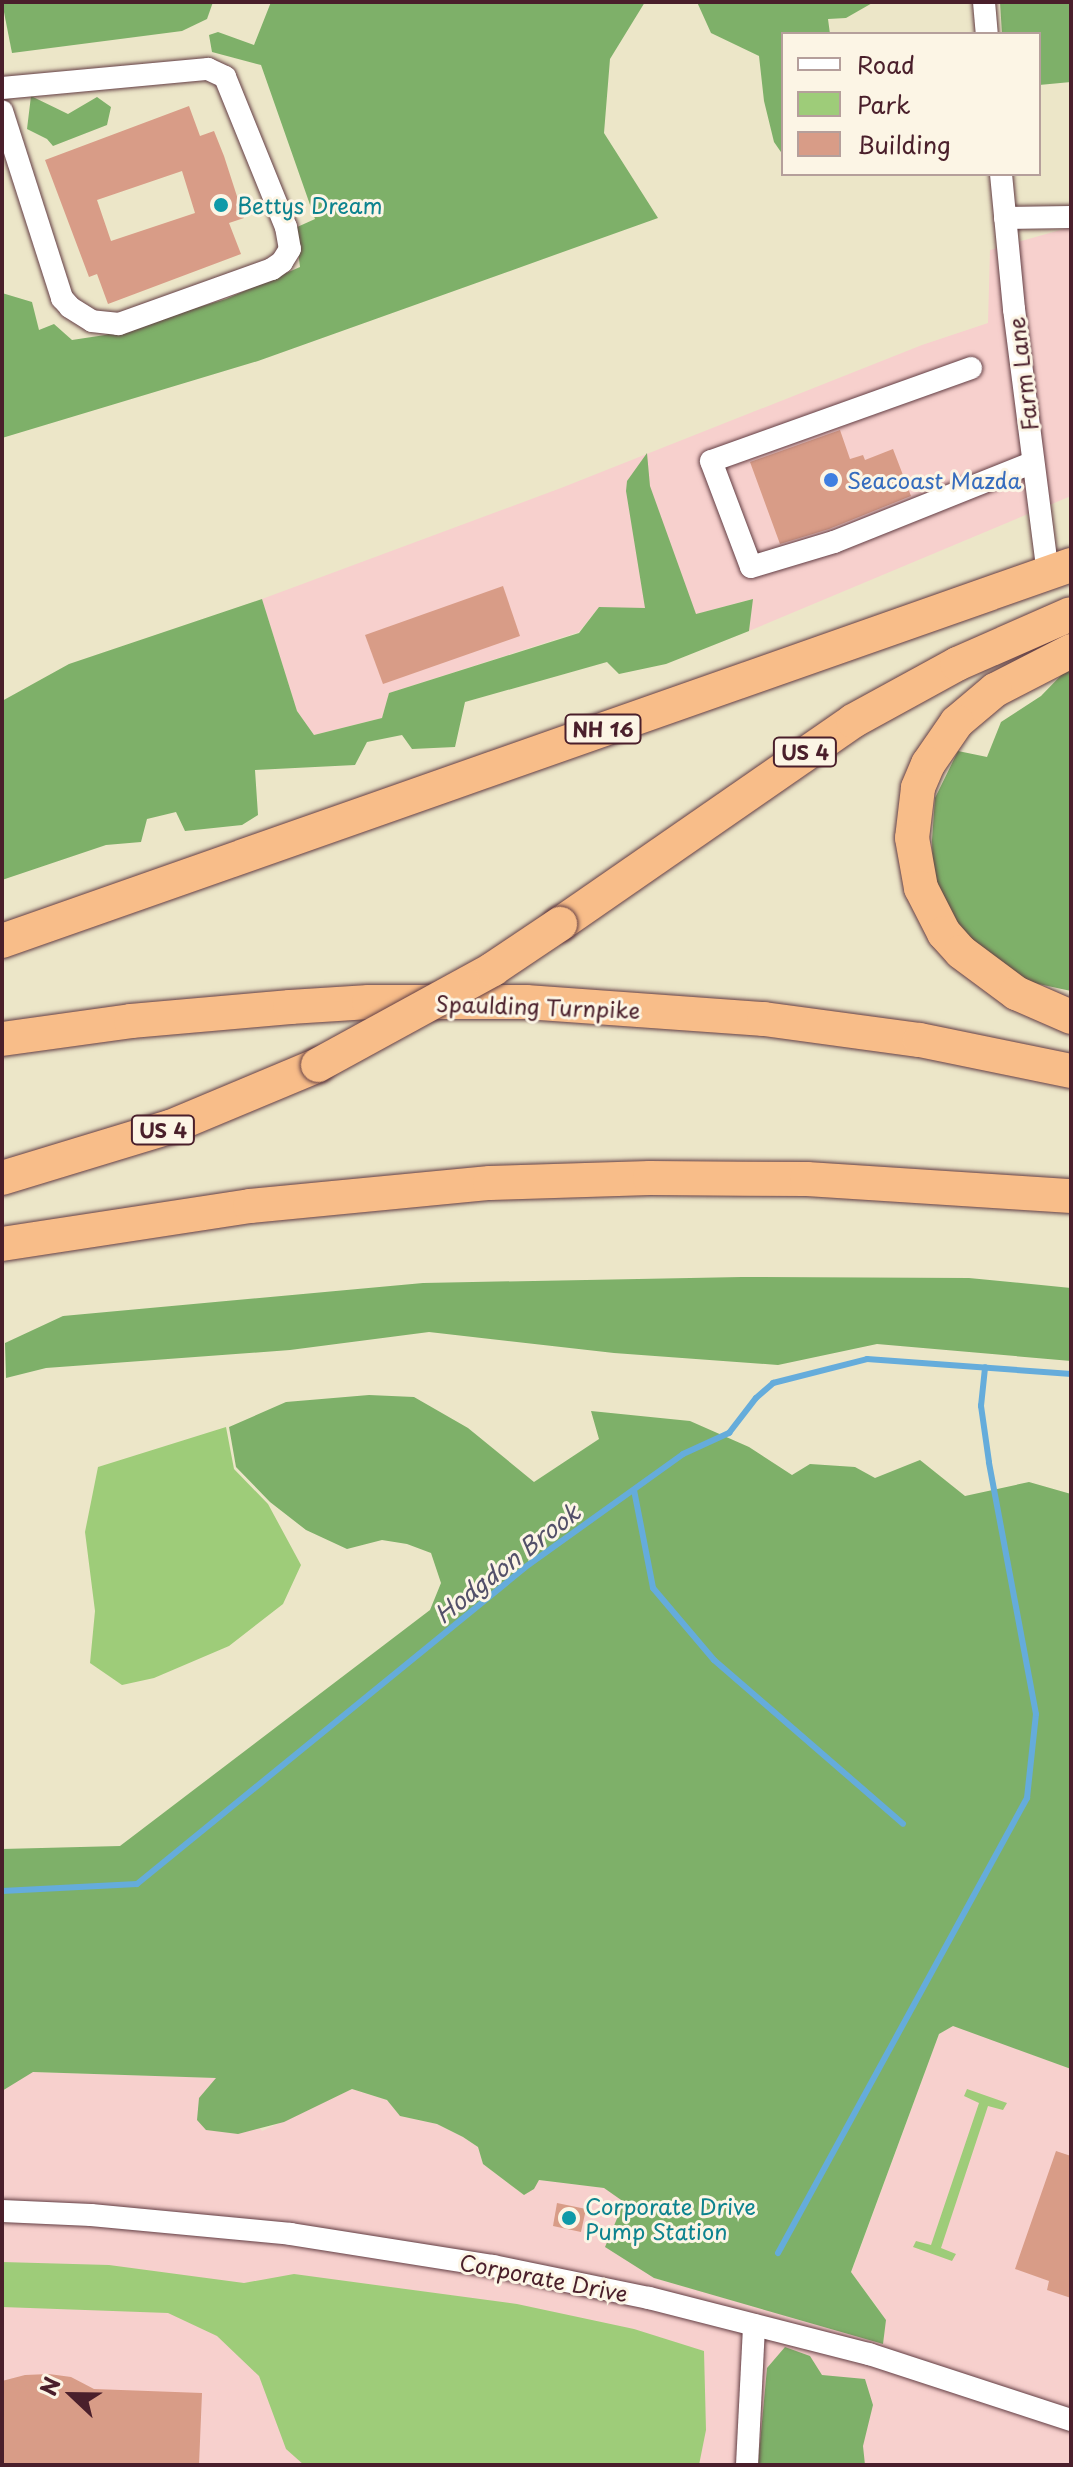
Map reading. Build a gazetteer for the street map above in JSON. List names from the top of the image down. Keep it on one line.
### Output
{"streets":{"highway":["NH 16","US 4","Spaulding Turnpike"],"street":["Farm Lane","Corporate Drive"]},"crossings":[["Farm Lane","NH 16"]],"water":["Hodgdon Brook"],"places":["Bettys Dream","Seacoast Mazda","Corporate Drive Pump Station"],"legend":["Road","Park","Building"],"north":"left"}
